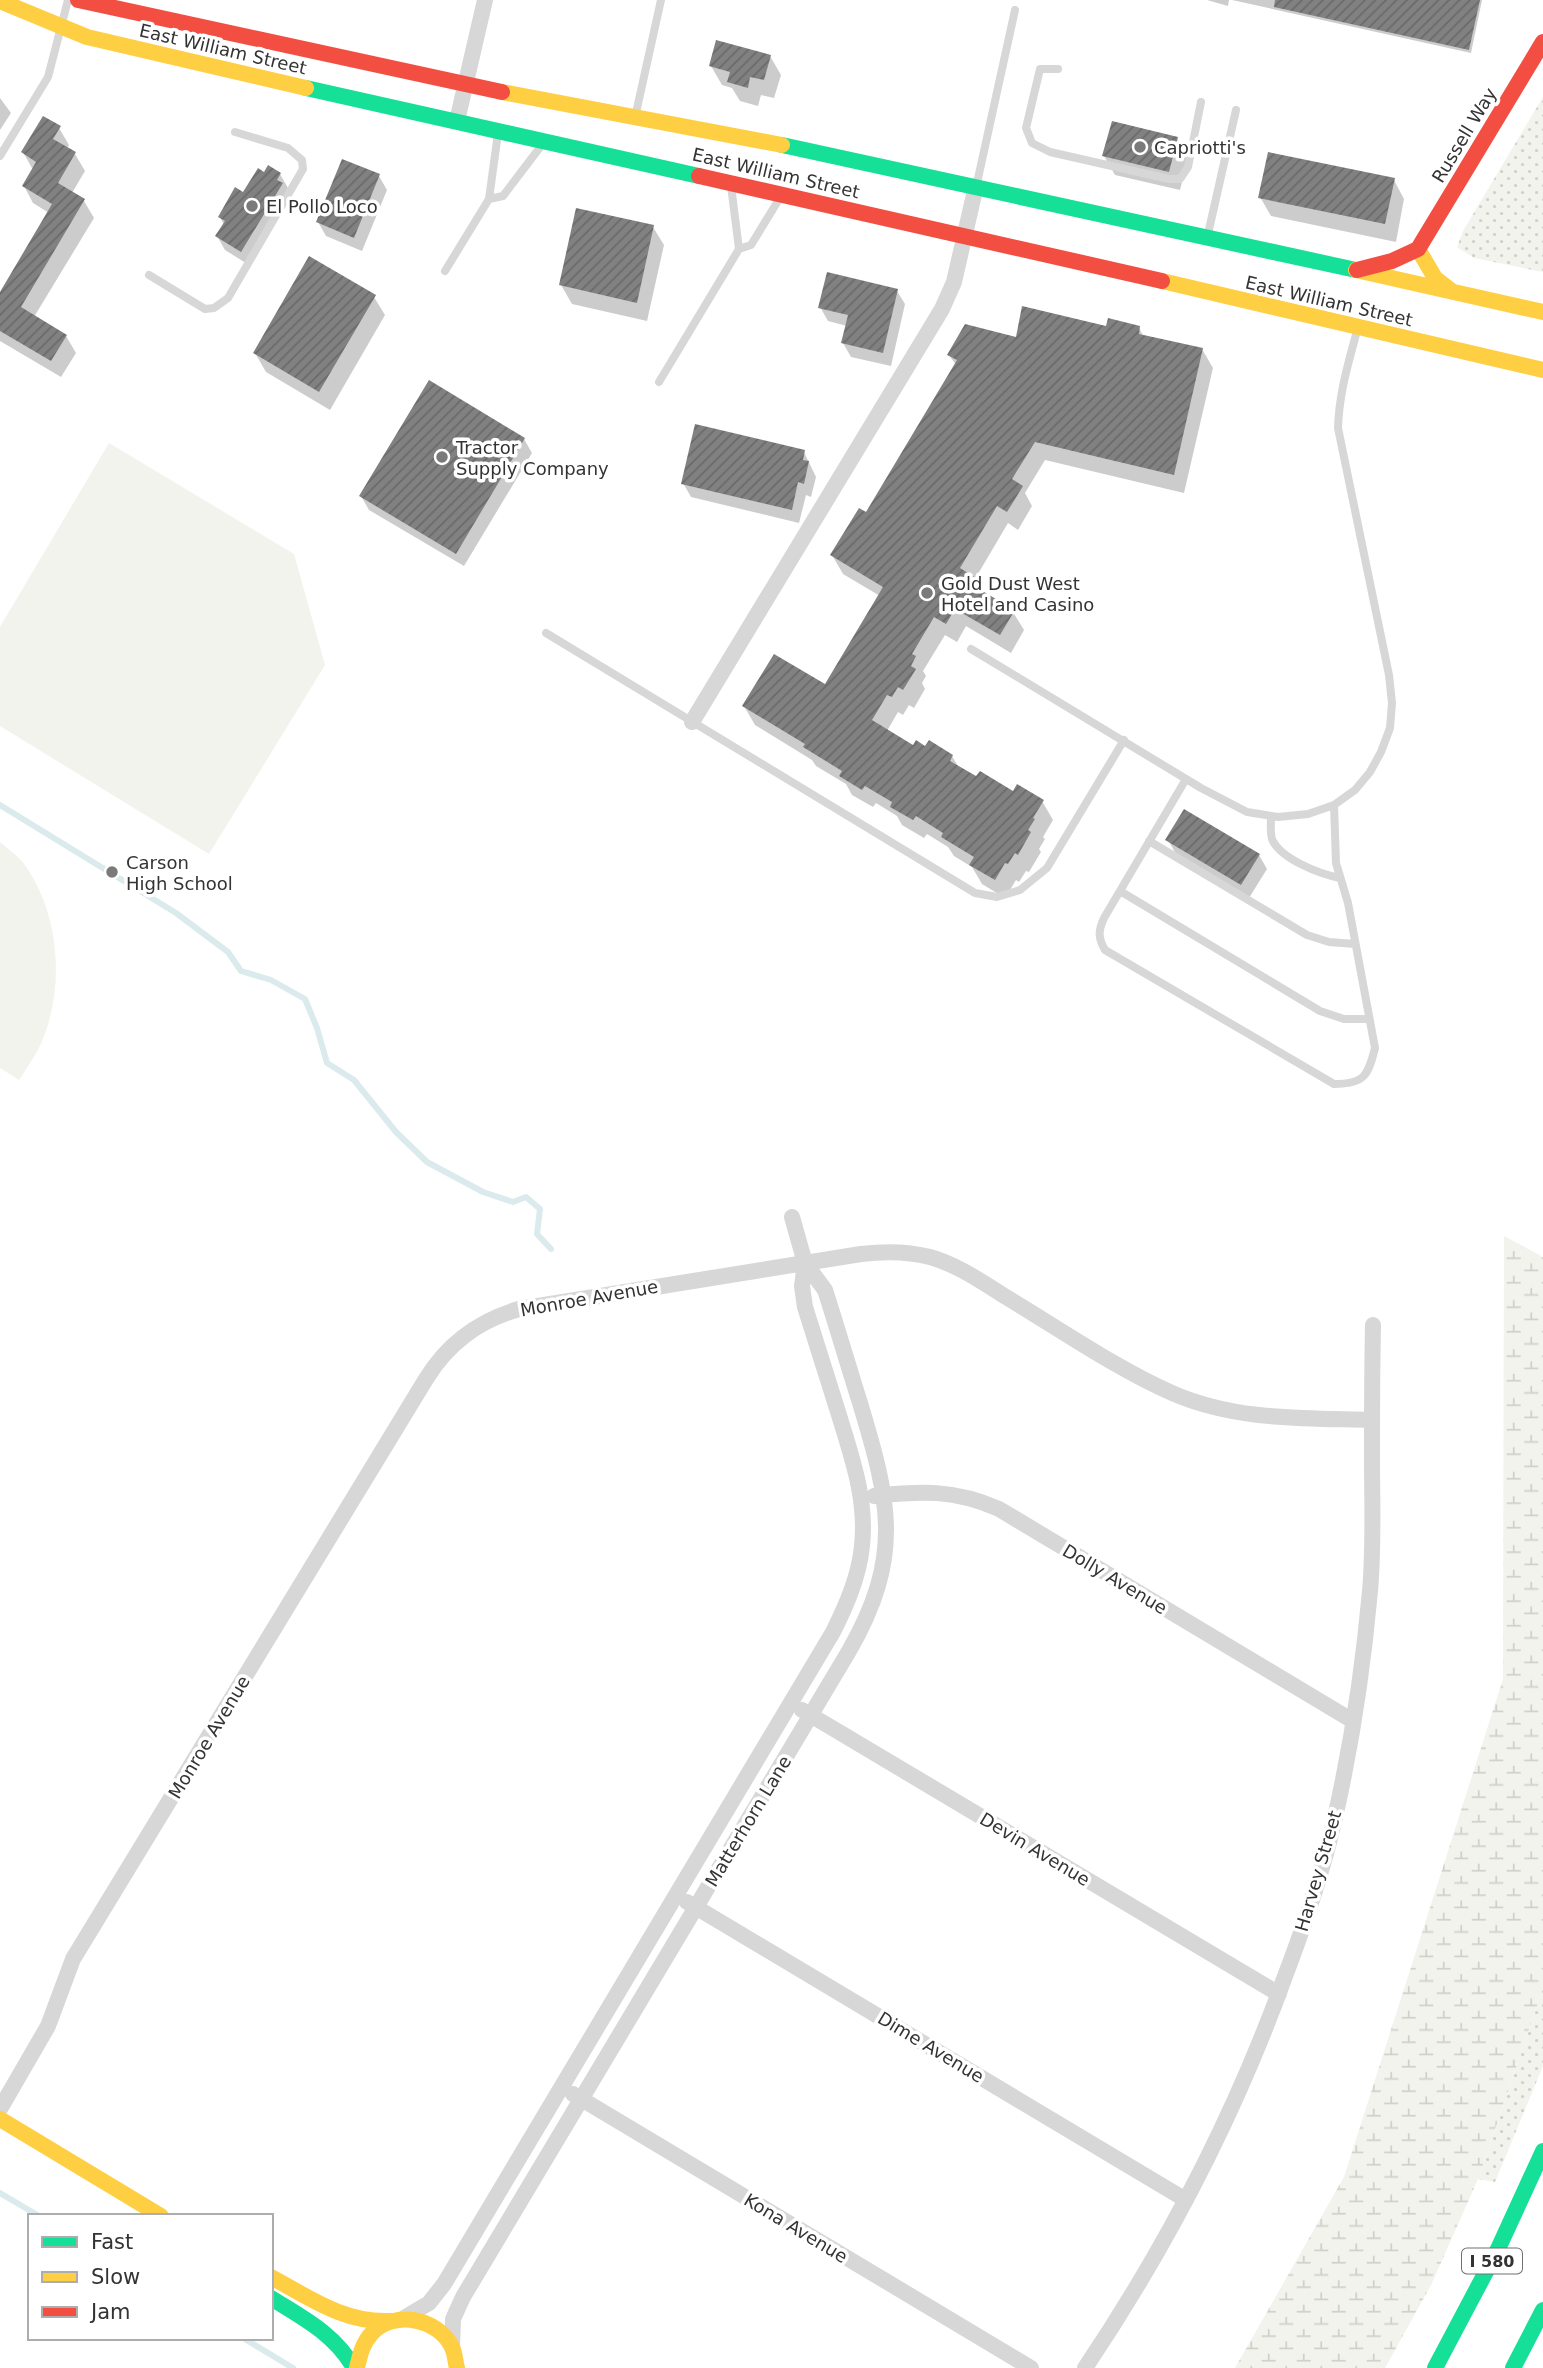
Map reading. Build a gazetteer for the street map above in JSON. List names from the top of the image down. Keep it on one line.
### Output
{"streets":{"main road":["East William Street","Russell Way","I 580"],"street":["Monroe Avenue","Dolly Avenue","Matterhorn Lane","Devin Avenue","Harvey Street","Dime Avenue","Kona Avenue"]},"crossings":[["Monroe Avenue","Matterhorn Lane"],["Monroe Avenue","Harvey Street"],["Dolly Avenue","Matterhorn Lane"],["Dolly Avenue","Harvey Street"],["Matterhorn Lane","Devin Avenue"],["Matterhorn Lane","Dime Avenue"],["Matterhorn Lane","Kona Avenue"],["Devin Avenue","Harvey Street"],["Harvey Street","Dime Avenue"]],"places":["Capriotti's","El Pollo Loco","Tractor Supply Company","Gold Dust West Hotel and Casino","Carson High School"],"legend":["Fast","Slow","Jam"]}
